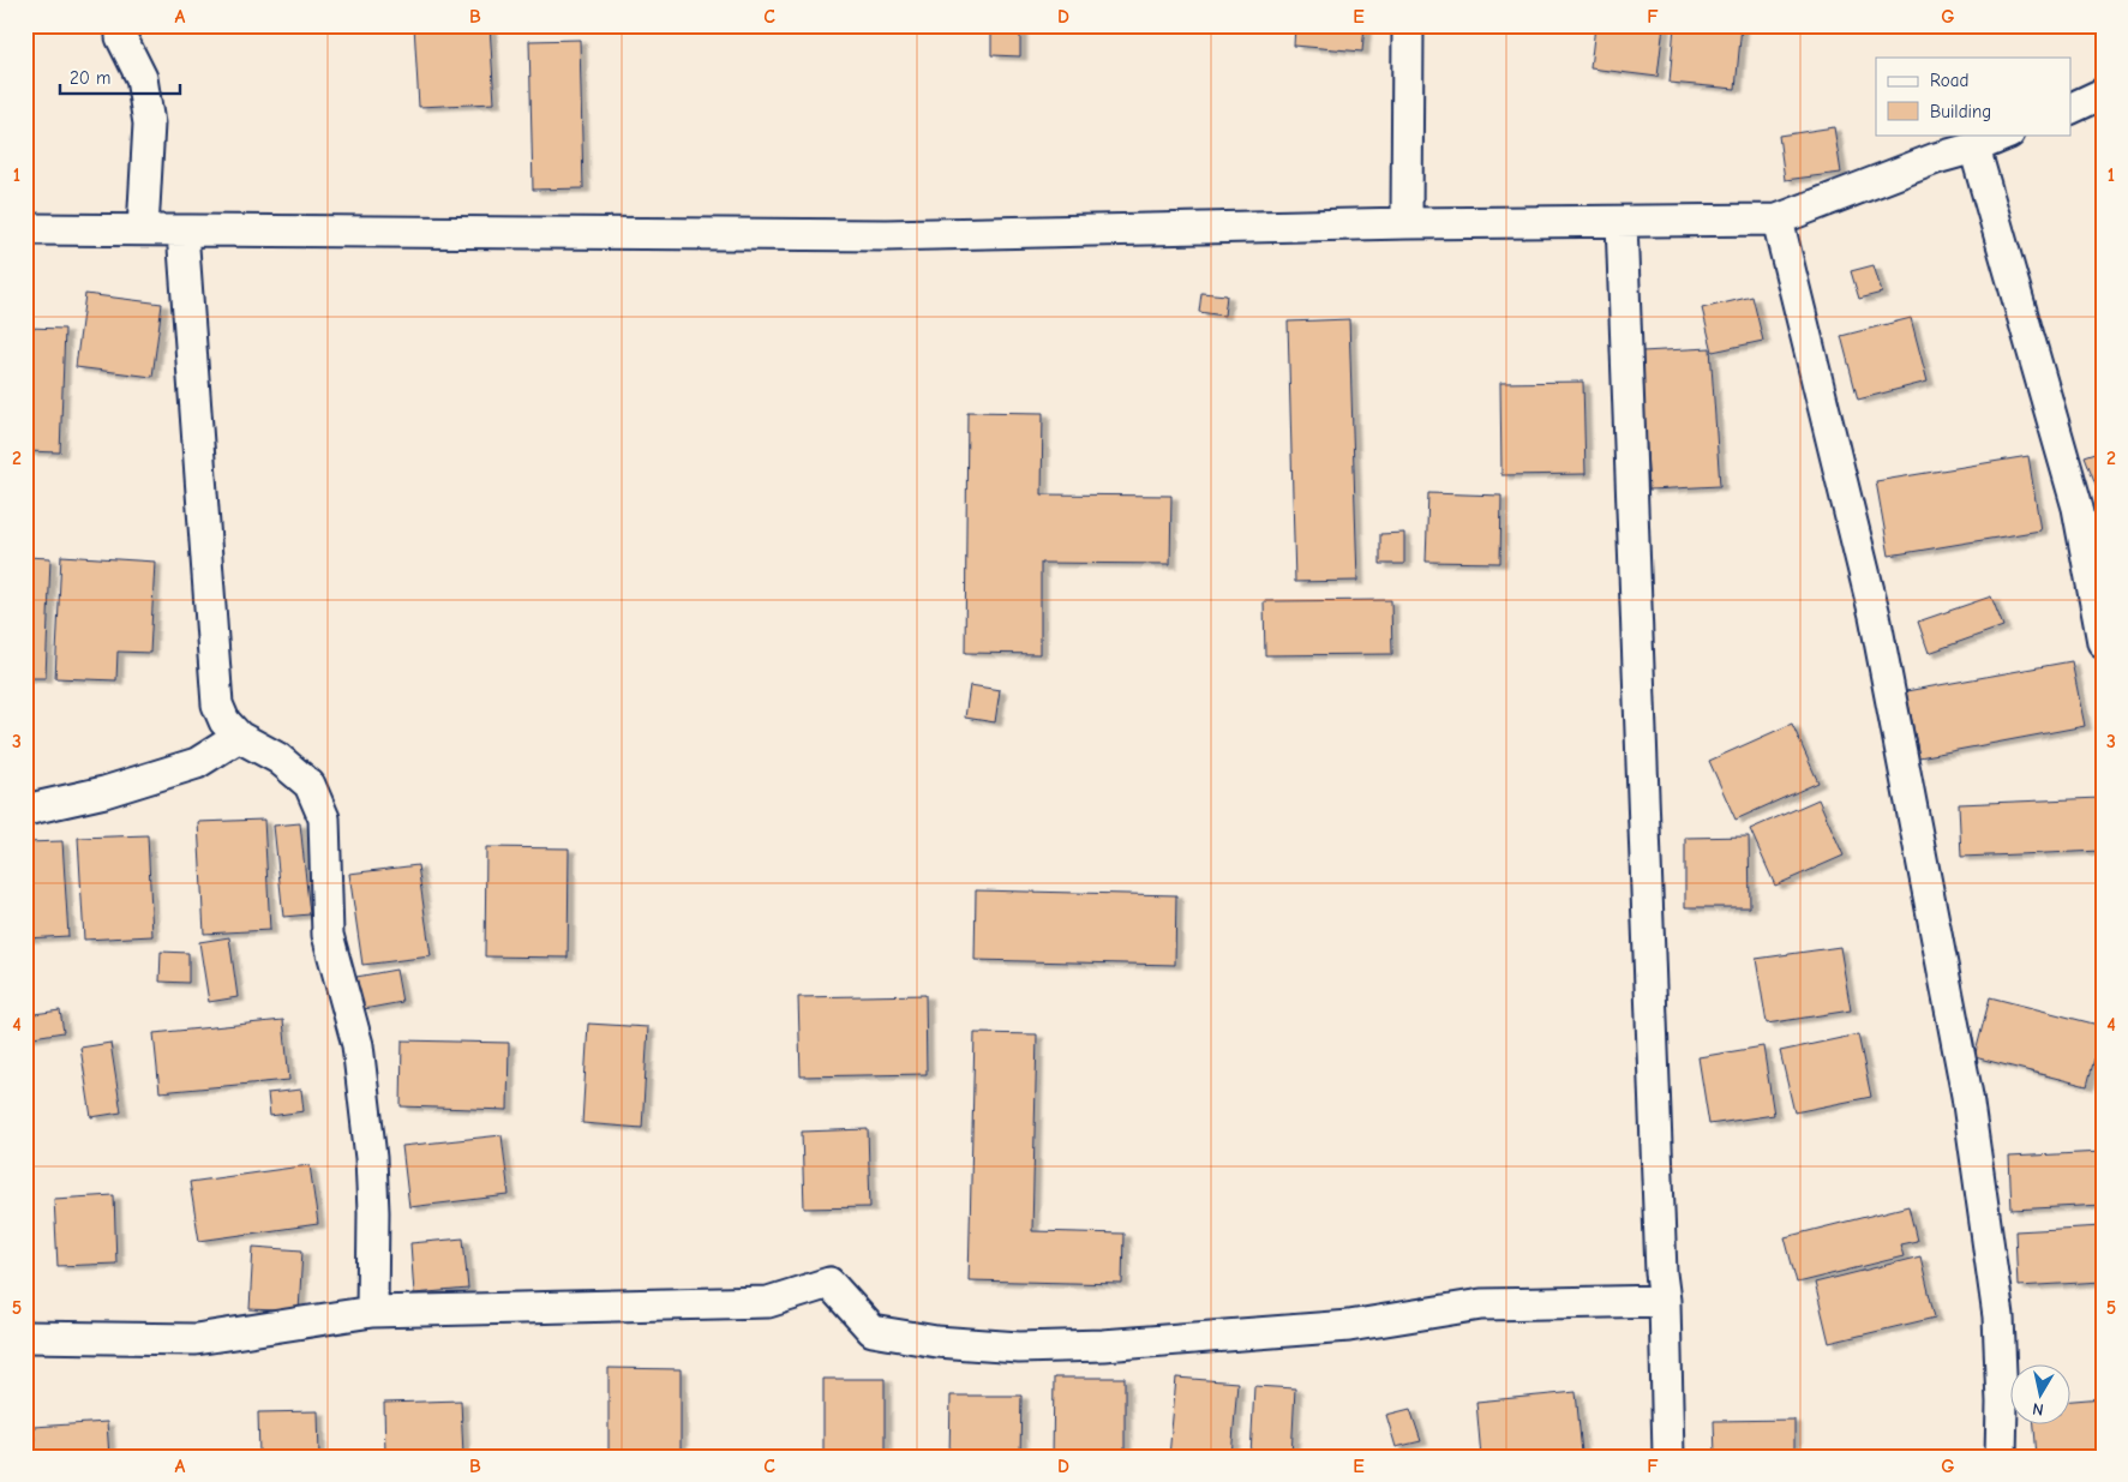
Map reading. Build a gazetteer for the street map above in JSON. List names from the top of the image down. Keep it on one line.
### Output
{"legend":["Road","Building"],"scale_bar":"20 m","north":"bottom","grid":{"columns":["A","B","C","D","E","F","G"],"rows":["1","2","3","4","5"]}}
